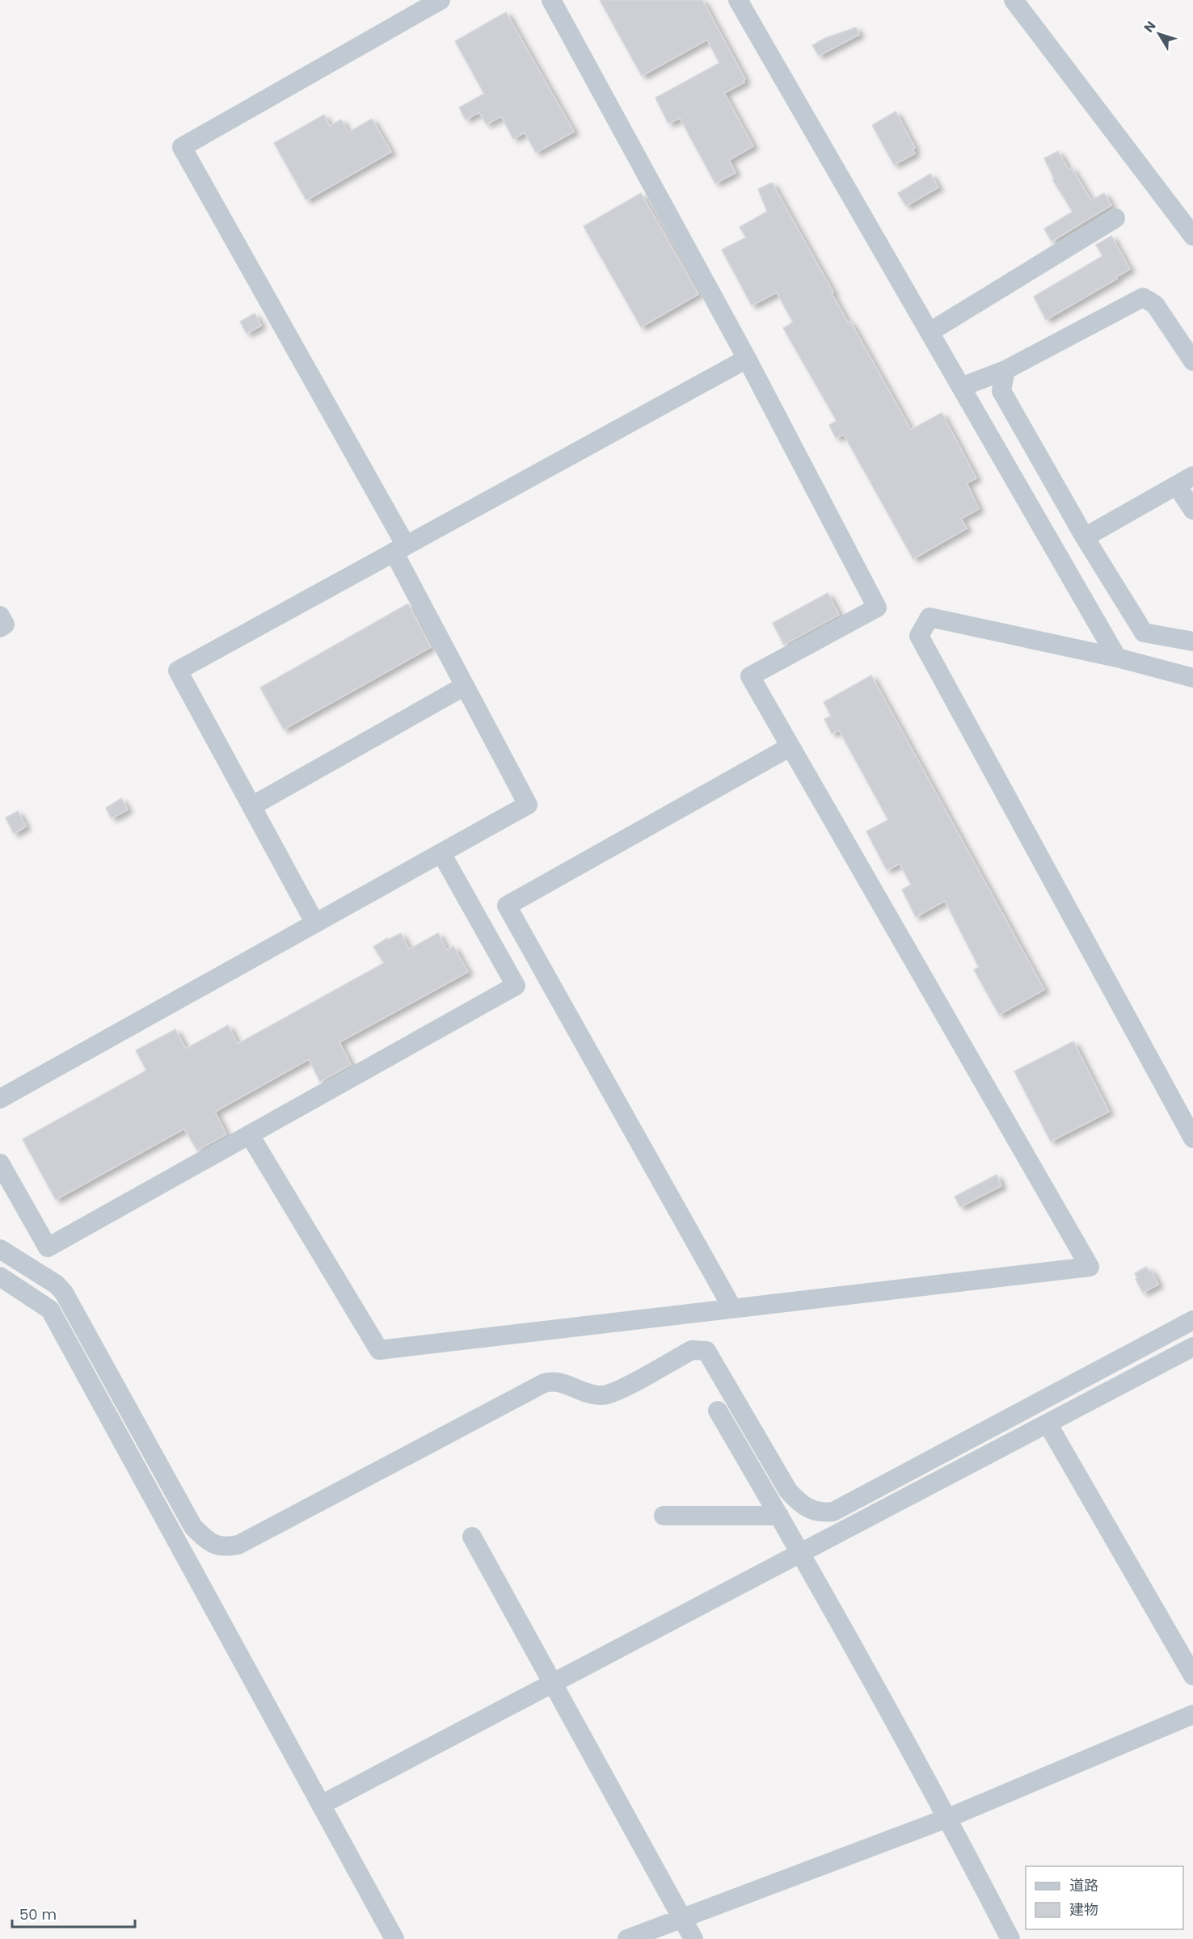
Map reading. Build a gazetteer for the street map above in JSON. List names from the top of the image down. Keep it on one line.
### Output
{"legend":["道路","建物"],"scale_bar":"50 m","north":"top left"}
